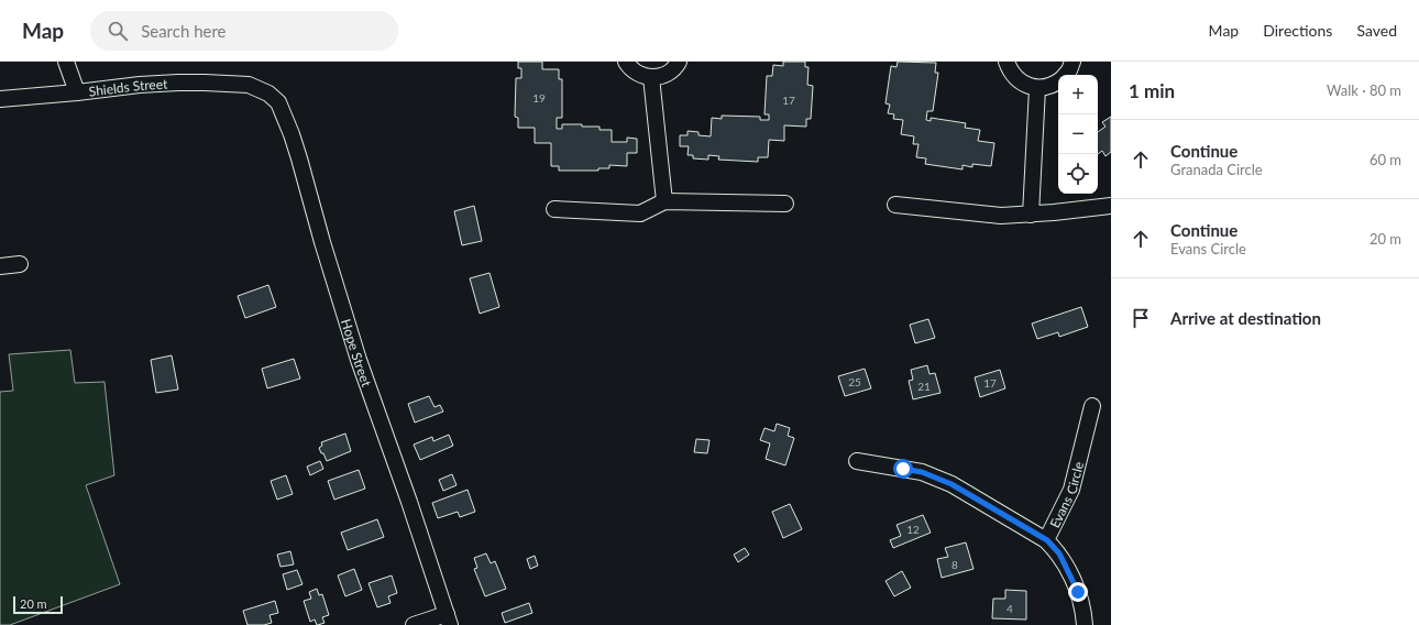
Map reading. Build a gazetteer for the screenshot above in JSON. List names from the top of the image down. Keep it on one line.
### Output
{"streets":{"street":["Shields Street","Hope Street","Evans Circle"]},"crossings":[["Shields Street","Hope Street"]],"house_numbers":["19","17","25","17","21","12","8","4"],"scale_bar":"20 m","page":{"header":"Map","search":"Search here","nav":["Map","Directions","Saved"],"heading":["1 min","Walk · 80 m"],"map_buttons":["+","−"],"list":[["Continue","Granada Circle","60 m"],["Continue","Evans Circle","20 m"],"Arrive at destination"],"scale":"20 m"}}
